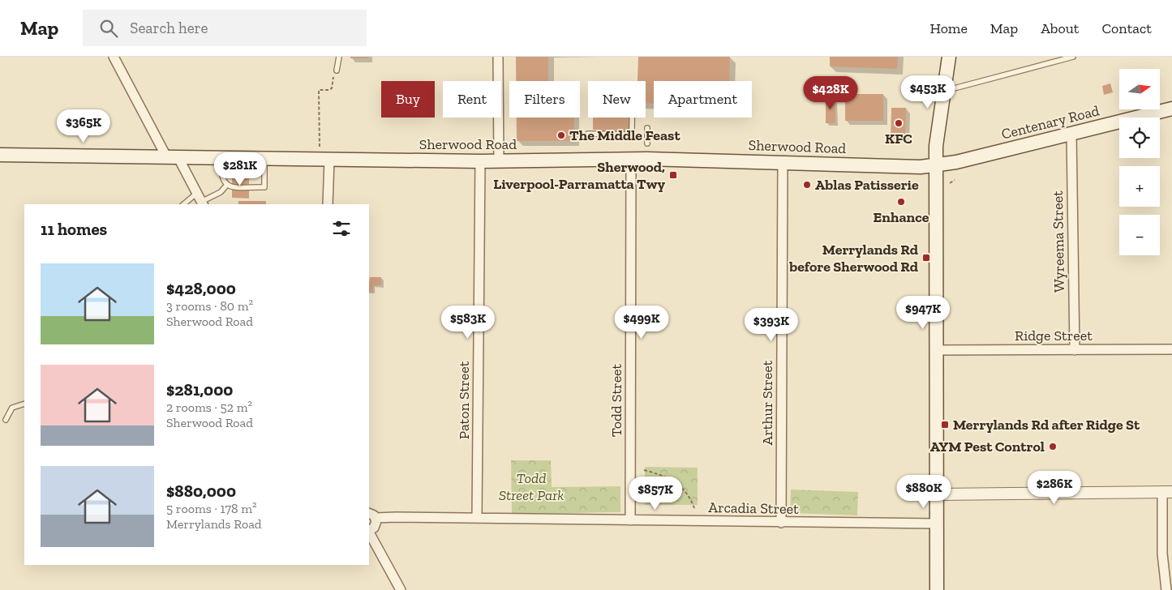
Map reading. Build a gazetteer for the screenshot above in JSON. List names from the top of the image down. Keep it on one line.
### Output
{"streets":{"main road":["Centenary Road","Sherwood Road"],"street":["Wyreema Street","Ridge Street","Paton Street","Todd Street","Arthur Street","Arcadia Street"]},"crossings":[["Centenary Road","Sherwood Road"],["Centenary Road","Wyreema Street"],["Sherwood Road","Paton Street"],["Sherwood Road","Todd Street"],["Sherwood Road","Arthur Street"],["Wyreema Street","Ridge Street"],["Paton Street","Arcadia Street"],["Todd Street","Arcadia Street"],["Arthur Street","Arcadia Street"]],"parks":["Todd Street Park"],"places":{"other":["KFC","The Middle Feast","Ablas Patisserie","Enhance","AYM Pest Control"],"transit":["Sherwood, Liverpool-Parramatta Twy","Merrylands Rd before Sherwood Rd","Merrylands Rd after Ridge St"]},"north":"right","page":{"header":"Map","search":"Search here","nav":["Home","Map","About","Contact"],"map_buttons":["+","−"],"price":["$453K","$428K","$365K","$281K","$947K","$583K","$499K","$393K","$286K","$880K","$857K"],"chip":["Buy","Rent","Filters","New","Apartment"],"heading":"11 homes","list":[{"name":"$428,000","note":"3 rooms · 80 m² · Sherwood Road"},{"name":"$281,000","note":"2 rooms · 52 m² · Sherwood Road"},{"name":"$880,000","note":"5 rooms · 178 m² · Merrylands Road"}]}}
